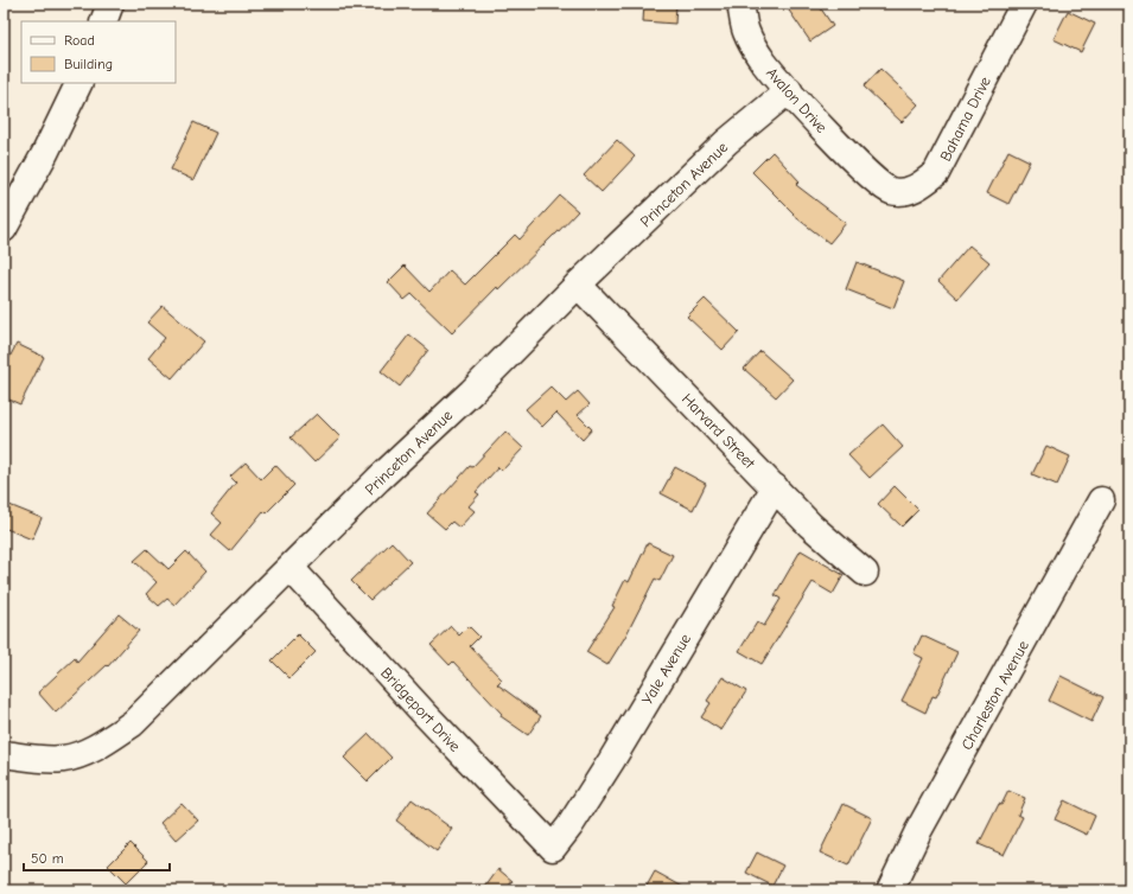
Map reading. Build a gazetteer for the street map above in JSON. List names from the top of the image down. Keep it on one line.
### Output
{"streets":{"street":["Avalon Drive","Bahama Drive","Princeton Avenue","Harvard Street","Yale Avenue","Charleston Avenue","Bridgeport Drive"]},"crossings":[["Avalon Drive","Bahama Drive"],["Avalon Drive","Princeton Avenue"],["Princeton Avenue","Harvard Street"],["Princeton Avenue","Bridgeport Drive"],["Harvard Street","Yale Avenue"],["Yale Avenue","Bridgeport Drive"]],"legend":["Road","Building"],"scale_bar":"50 m"}
